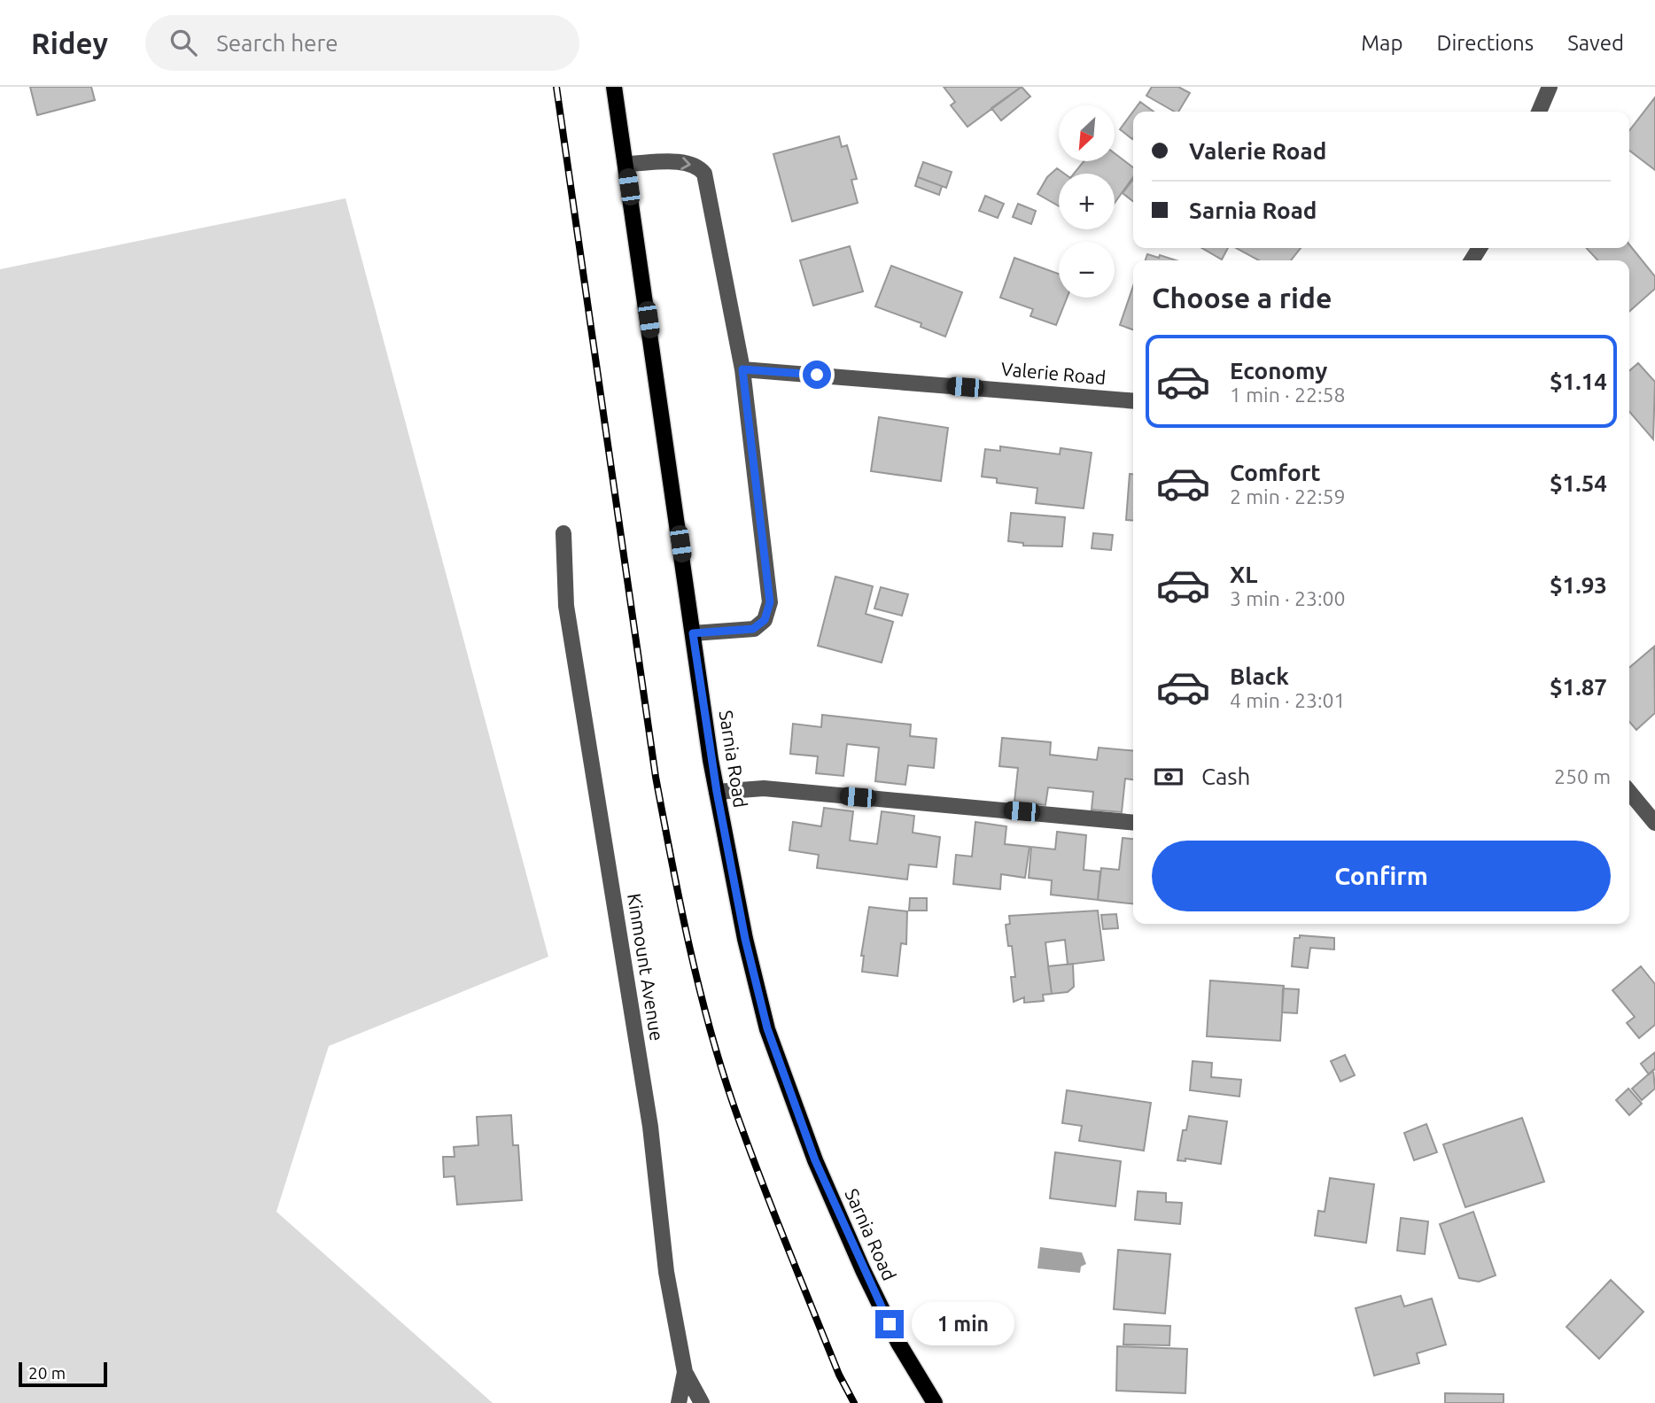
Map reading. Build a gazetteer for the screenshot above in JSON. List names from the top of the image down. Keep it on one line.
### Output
{"streets":{"main road":["Sarnia Road"],"street":["Valerie Road","Kinmount Avenue"]},"scale_bar":"20 m","north":"bottom left","page":{"header":"Ridey","search":"Search here","nav":["Map","Directions","Saved"],"map_buttons":["+","−"],"banner":["Valerie Road","Sarnia Road"],"heading":"Choose a ride","list":[{"name":"Economy","note":"1 min · 22:58","value":"$1.14"},{"name":"Comfort","note":"2 min · 22:59","value":"$1.54"},{"name":"XL","note":"3 min · 23:00","value":"$1.93"},{"name":"Black","note":"4 min · 23:01","value":"$1.87"}],"pay":["Cash","250 m"],"buttons":"Confirm","bubble":"1 min","scale":"20 m"}}
